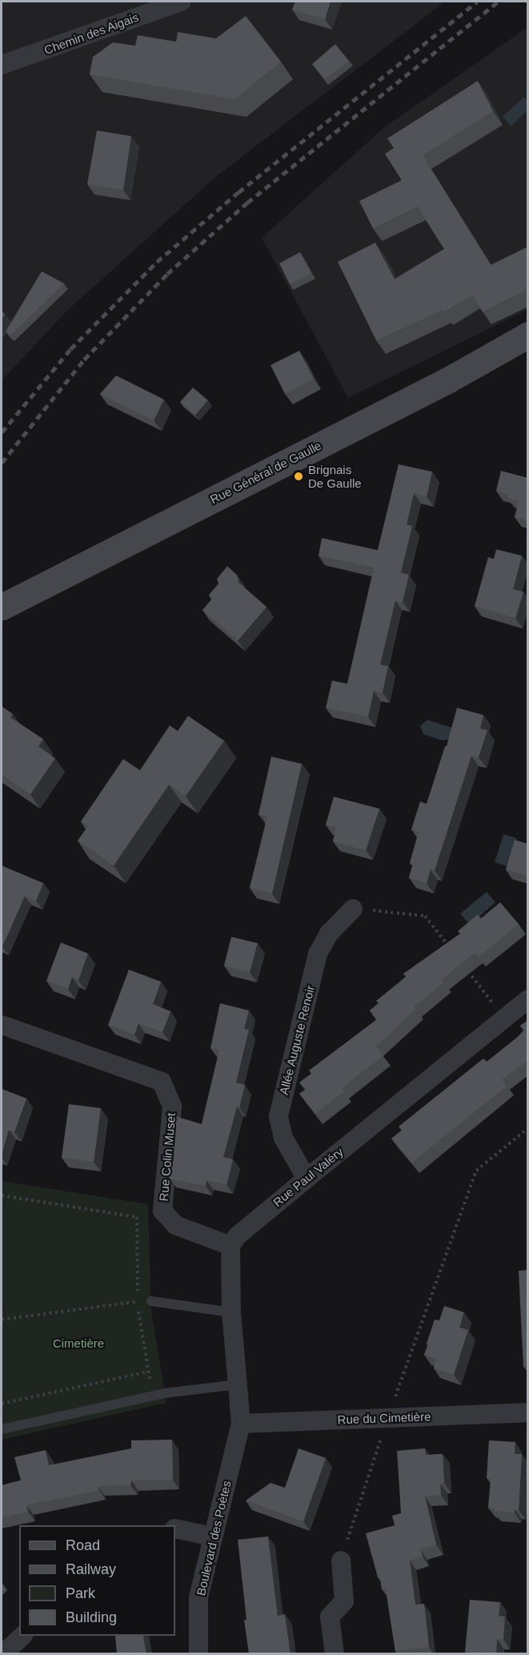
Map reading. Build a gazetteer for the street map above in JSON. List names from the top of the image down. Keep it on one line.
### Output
{"streets":{"main road":["Rue Général de Gaulle"],"street":["Chemin des Aigais","Allée Auguste Renoir","Rue Colin Muset","Rue Paul Valéry","Rue du Cimetière","Boulevard des Poètes"]},"crossings":[["Allée Auguste Renoir","Rue Paul Valéry"],["Rue Colin Muset","Rue Paul Valéry"],["Rue du Cimetière","Boulevard des Poètes"]],"parks":["Cimetière"],"places":["Brignais De Gaulle"],"legend":["Road","Railway","Park","Building"]}
